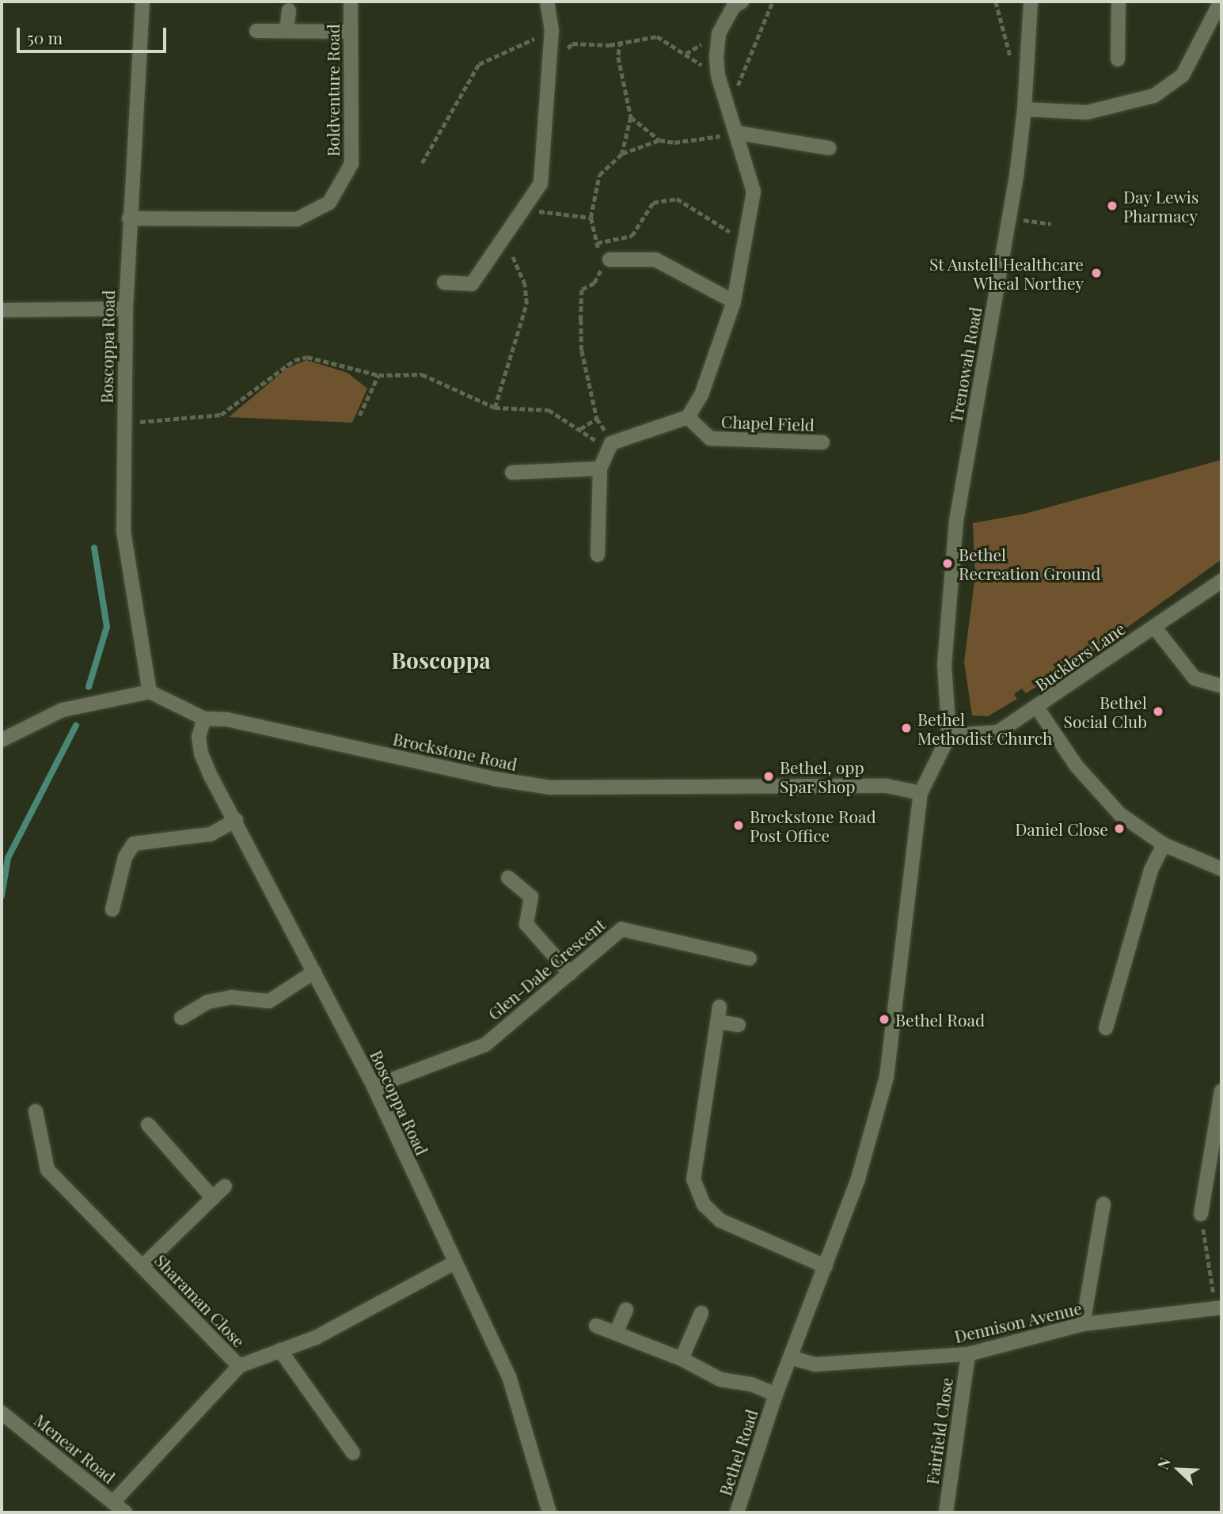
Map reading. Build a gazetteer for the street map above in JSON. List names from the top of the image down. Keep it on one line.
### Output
{"streets":{"street":["Boldventure Road","Boscoppa Road","Trenowah Road","Chapel Field","Bucklers Lane","Brockstone Road","Glen-Dale Crescent","Sharaman Close","Dennison Avenue","Fairfield Close","Menear Road","Bethel Road"]},"crossings":[["Boldventure Road","Boscoppa Road"],["Boscoppa Road","Brockstone Road"],["Boscoppa Road","Glen-Dale Crescent"],["Trenowah Road","Bucklers Lane"],["Trenowah Road","Bethel Road"],["Bucklers Lane","Bethel Road"],["Brockstone Road","Bethel Road"],["Sharaman Close","Menear Road"],["Dennison Avenue","Fairfield Close"],["Dennison Avenue","Bethel Road"]],"districts":["Boscoppa"],"places":["Day Lewis Pharmacy","St Austell Healthcare Wheal Northey","Bethel Recreation Ground","Bethel Social Club","Bethel Methodist Church","Bethel, opp Spar Shop","Brockstone Road Post Office","Daniel Close","Bethel Road"],"scale_bar":"50 m","north":"top left"}
